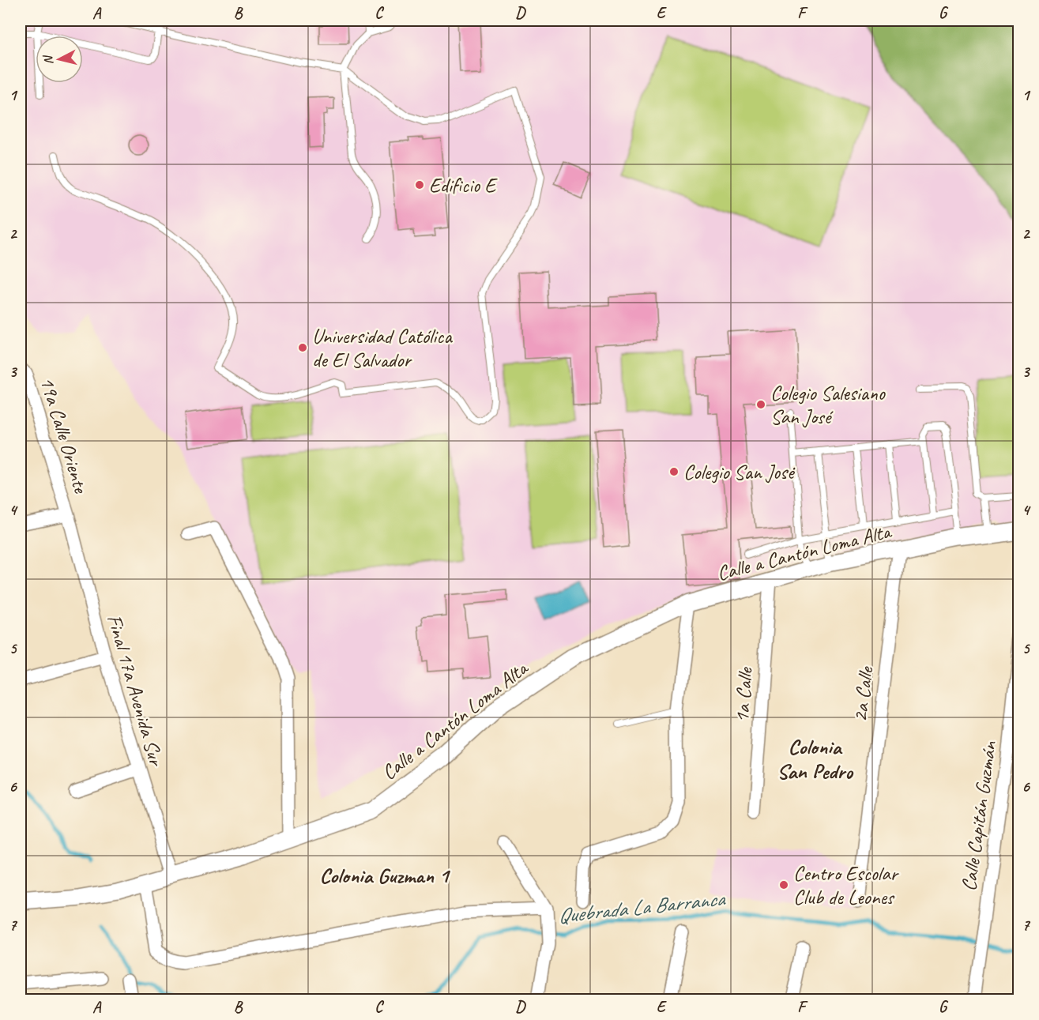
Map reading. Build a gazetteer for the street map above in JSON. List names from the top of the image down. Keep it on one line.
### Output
{"streets":{"street":["19a Calle Oriente","Calle a Cantón Loma Alta","Final 17a Avenida Sur","2a Calle","1a Calle","Calle Capitán Guzmán"]},"crossings":[["19a Calle Oriente","Final 17a Avenida Sur"],["Calle a Cantón Loma Alta","Final 17a Avenida Sur"],["Calle a Cantón Loma Alta","2a Calle"],["Calle a Cantón Loma Alta","1a Calle"]],"districts":["Colonia San Pedro","Colonia Guzman 1"],"water":["Quebrada La Barranca"],"places":["Edificio E","Universidad Católica de El Salvador","Colegio Salesiano San José","Colegio San Josė","Centro Escolar Club de Leones"],"north":"left","grid":{"columns":["A","B","C","D","E","F","G"],"rows":["1","2","3","4","5","6","7"]}}
